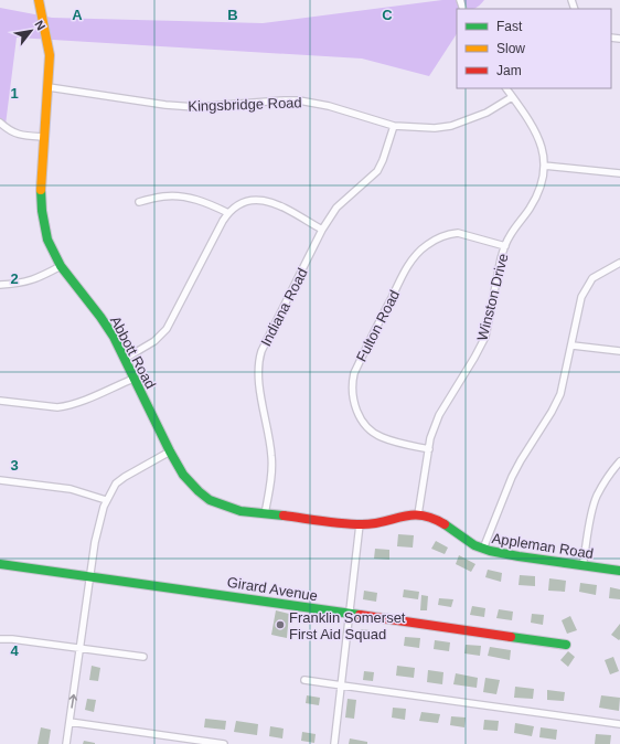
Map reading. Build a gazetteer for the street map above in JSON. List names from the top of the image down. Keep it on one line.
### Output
{"streets":{"street":["Kingsbridge Road","Winston Drive","Indiana Road","Fulton Road","Abbott Road","Appleman Road","Girard Avenue"]},"crossings":[["Kingsbridge Road","Winston Drive"],["Kingsbridge Road","Indiana Road"],["Kingsbridge Road","Abbott Road"],["Winston Drive","Fulton Road"],["Winston Drive","Abbott Road"],["Winston Drive","Appleman Road"],["Indiana Road","Abbott Road"],["Abbott Road","Appleman Road"]],"places":["Franklin Somerset First Aid Squad"],"legend":["Fast","Slow","Jam"],"north":"top right","grid":{"columns":["A","B","C"],"rows":["1","2","3","4"]}}
